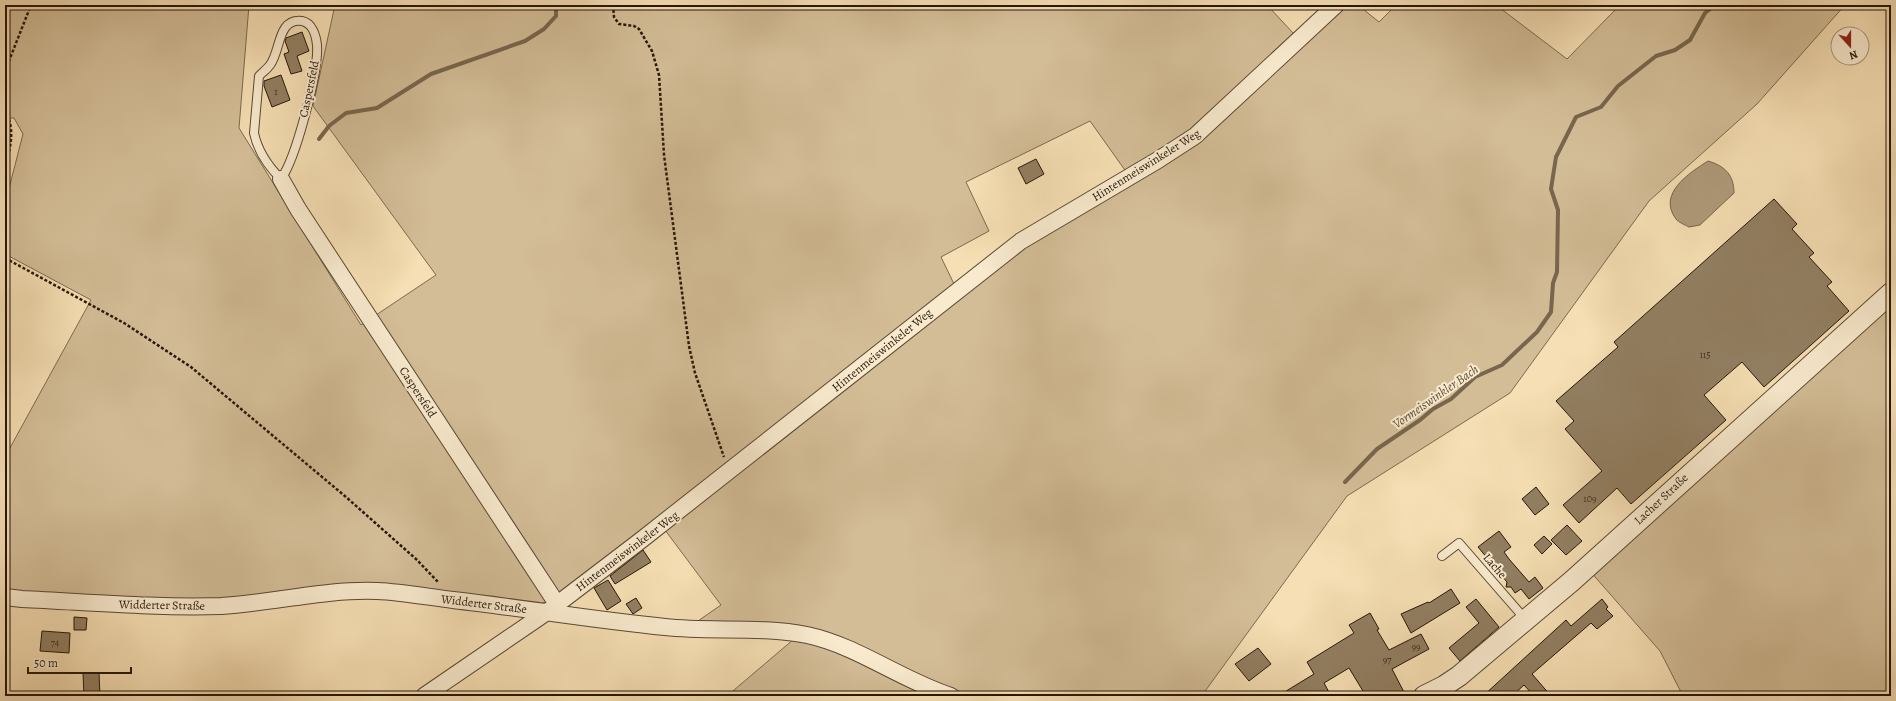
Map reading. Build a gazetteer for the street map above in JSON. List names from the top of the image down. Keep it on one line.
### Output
{"streets":{"street":["Caspersfeld","Hintenmeiswinkeler Weg","Lacher Straße","Widderter Straße"],"lane":["Lache"]},"crossings":[["Caspersfeld","Hintenmeiswinkeler Weg"],["Caspersfeld","Widderter Straße"],["Hintenmeiswinkeler Weg","Widderter Straße"],["Lacher Straße","Lache"]],"water":["Vormeiswinkler Bach"],"house_numbers":["1","115","109","74","99","97"],"scale_bar":"50 m","north":"bottom"}
